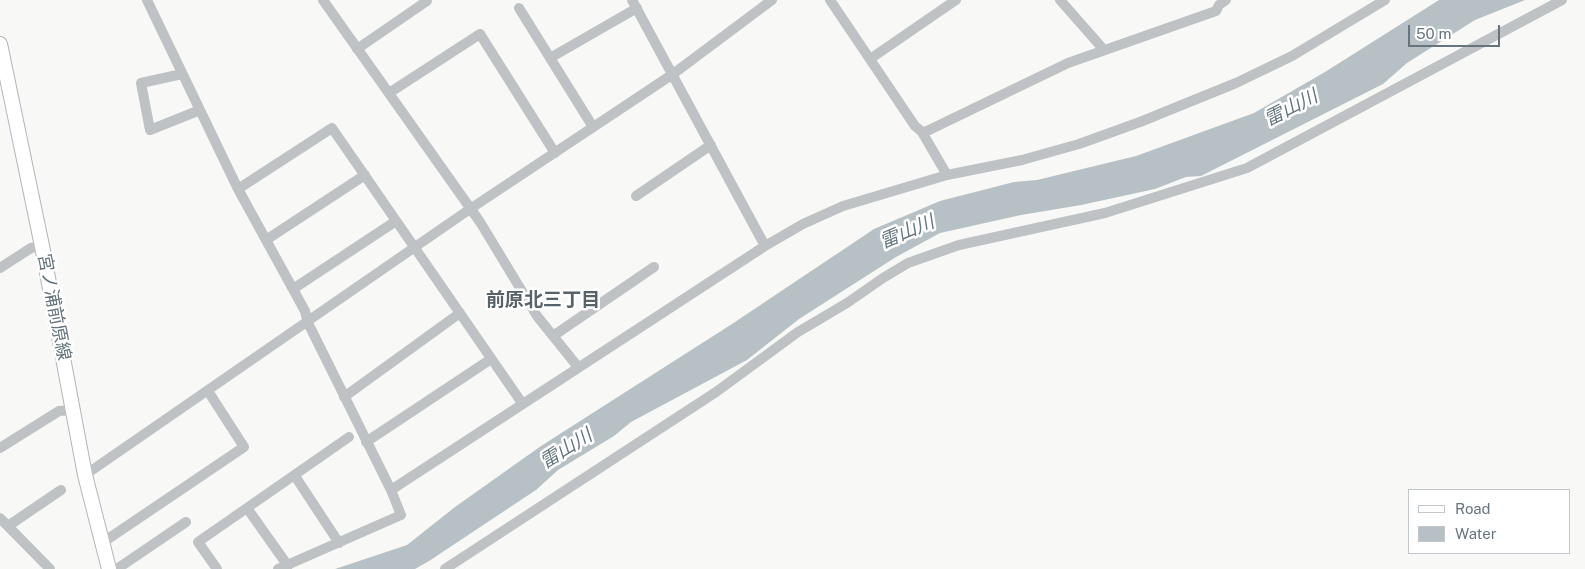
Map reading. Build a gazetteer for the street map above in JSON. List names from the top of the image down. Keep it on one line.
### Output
{"streets":{"main road":["宮ノ浦前原線"]},"districts":["前原北三丁目"],"water":["雷山川"],"legend":["Road","Water"],"scale_bar":"50 m"}
